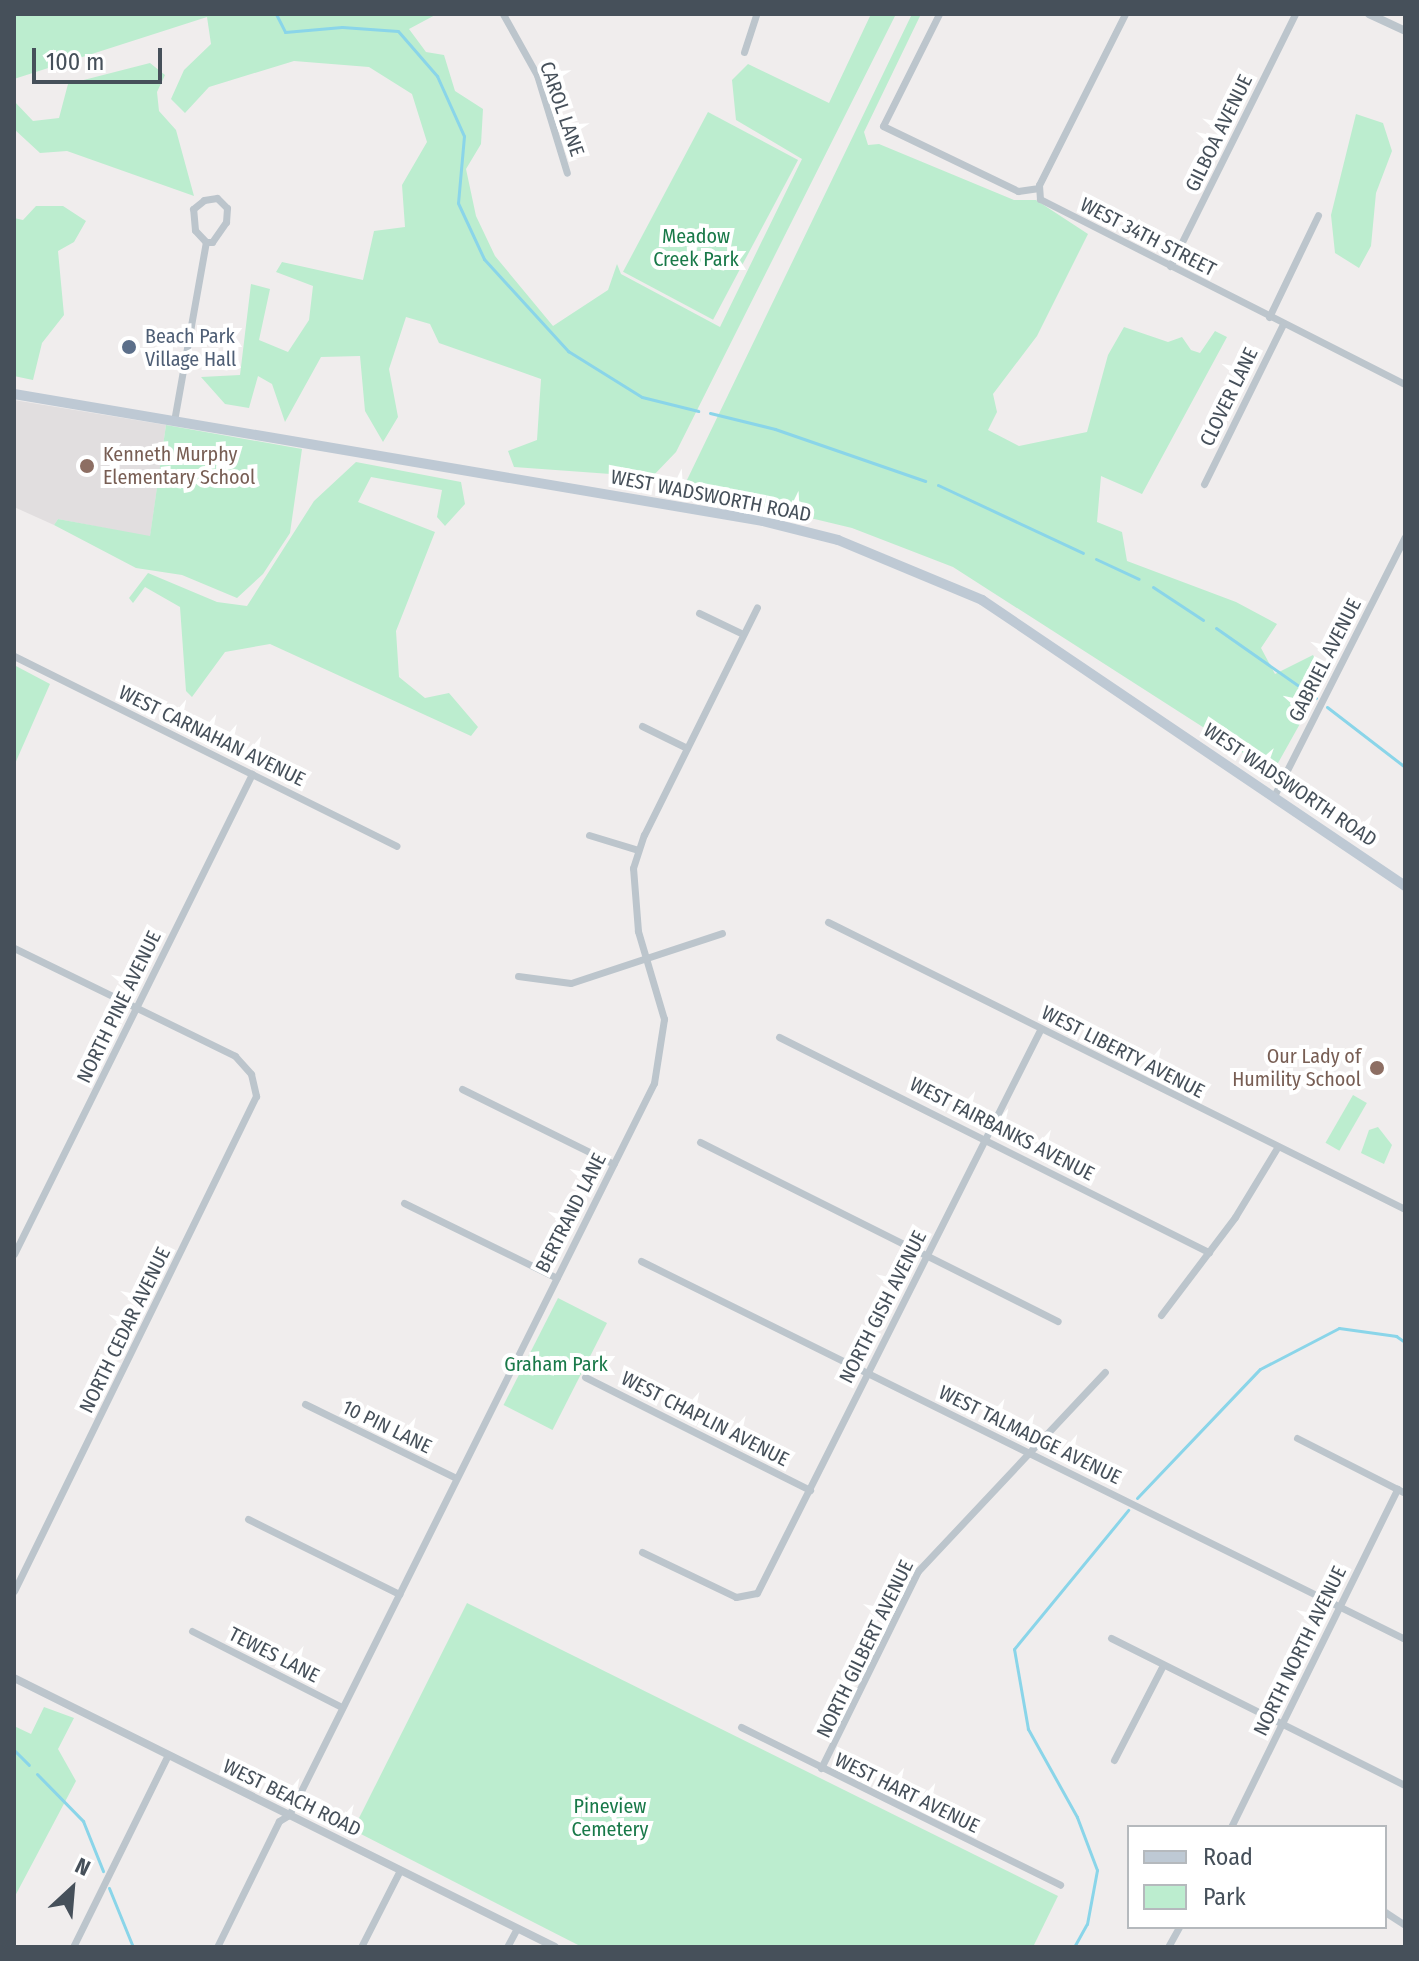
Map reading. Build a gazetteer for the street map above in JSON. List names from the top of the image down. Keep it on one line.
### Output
{"streets":{"main road":["WEST WADSWORTH ROAD"],"street":["CAROL LANE","GILBOA AVENUE","WEST 34TH STREET","CLOVER LANE","GABRIEL AVENUE","WEST CARNAHAN AVENUE","NORTH PINE AVENUE","WEST LIBERTY AVENUE","WEST FAIRBANKS AVENUE","BERTRAND LANE","NORTH GISH AVENUE","NORTH CEDAR AVENUE","WEST CHAPLIN AVENUE","10 PIN LANE","WEST TALMADGE AVENUE","NORTH GILBERT AVENUE","NORTH NORTH AVENUE","TEWES LANE","WEST HART AVENUE","WEST BEACH ROAD"]},"crossings":[["GILBOA AVENUE","WEST 34TH STREET"],["WEST 34TH STREET","CLOVER LANE"],["WEST WADSWORTH ROAD","GABRIEL AVENUE"],["WEST CARNAHAN AVENUE","NORTH PINE AVENUE"],["NORTH PINE AVENUE","NORTH CEDAR AVENUE"],["WEST LIBERTY AVENUE","NORTH GISH AVENUE"],["WEST FAIRBANKS AVENUE","NORTH GISH AVENUE"],["BERTRAND LANE","10 PIN LANE"],["BERTRAND LANE","TEWES LANE"],["BERTRAND LANE","WEST BEACH ROAD"],["NORTH GISH AVENUE","WEST CHAPLIN AVENUE"],["NORTH GISH AVENUE","WEST TALMADGE AVENUE"],["WEST TALMADGE AVENUE","NORTH GILBERT AVENUE"],["WEST TALMADGE AVENUE","NORTH NORTH AVENUE"],["NORTH GILBERT AVENUE","WEST HART AVENUE"]],"parks":["Meadow Creek Park","Graham Park","Pineview Cemetery"],"places":["Beach Park Village Hall","Kenneth Murphy Elementary School","Our Lady of Humility School"],"legend":["Road","Park"],"scale_bar":"100 m","north":"top right"}
